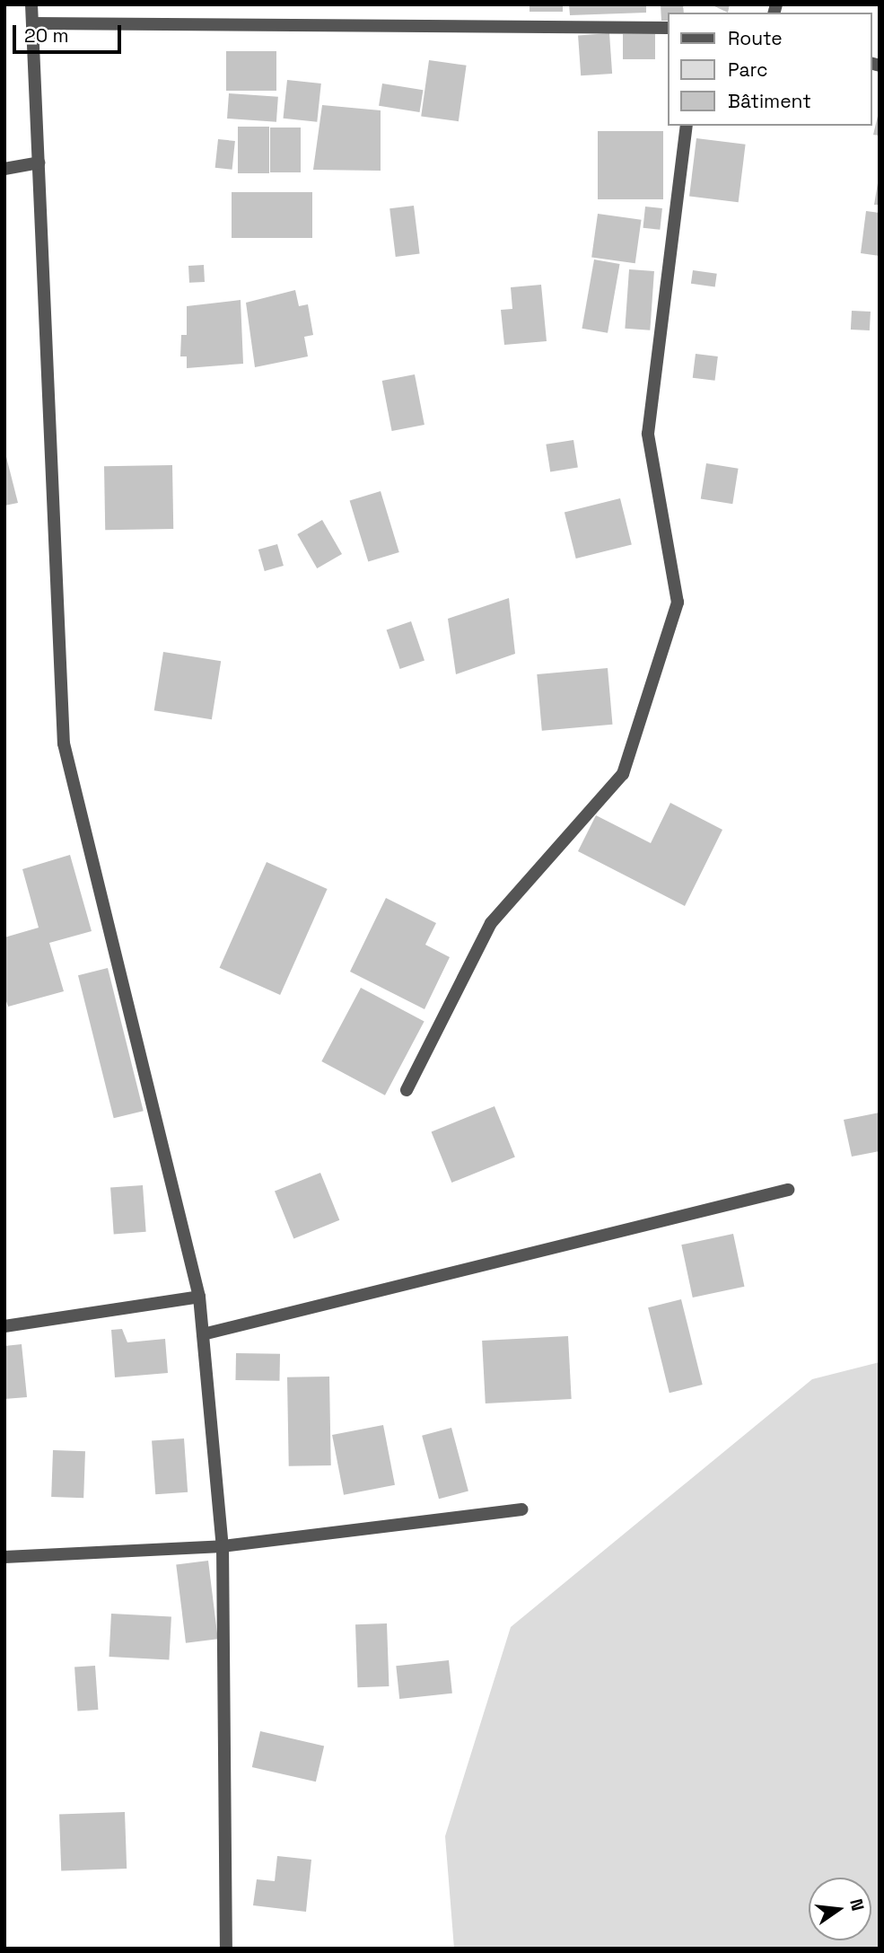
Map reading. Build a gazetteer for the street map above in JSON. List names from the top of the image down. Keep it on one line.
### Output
{"legend":["Route","Parc","Bâtiment"],"scale_bar":"20 m","north":"right"}
